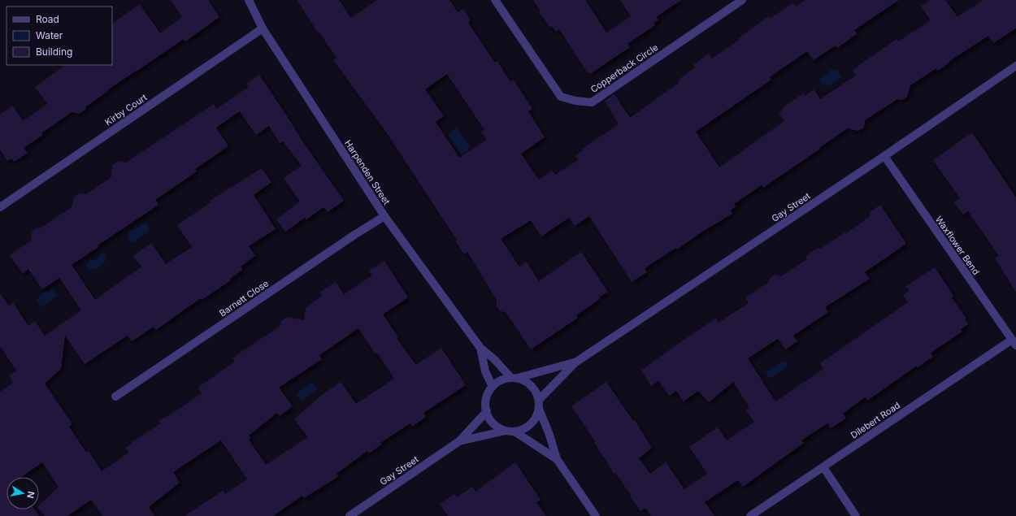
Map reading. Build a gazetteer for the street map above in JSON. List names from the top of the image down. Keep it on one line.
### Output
{"streets":{"street":["Copperback Circle","Kirby Court","Harpenden Street","Gay Street","Waxflower Bend","Barnett Close","Dilebert Road"]},"crossings":[["Kirby Court","Harpenden Street"],["Harpenden Street","Gay Street"],["Harpenden Street","Barnett Close"],["Gay Street","Waxflower Bend"],["Waxflower Bend","Dilebert Road"]],"legend":["Road","Water","Building"],"north":"right"}
